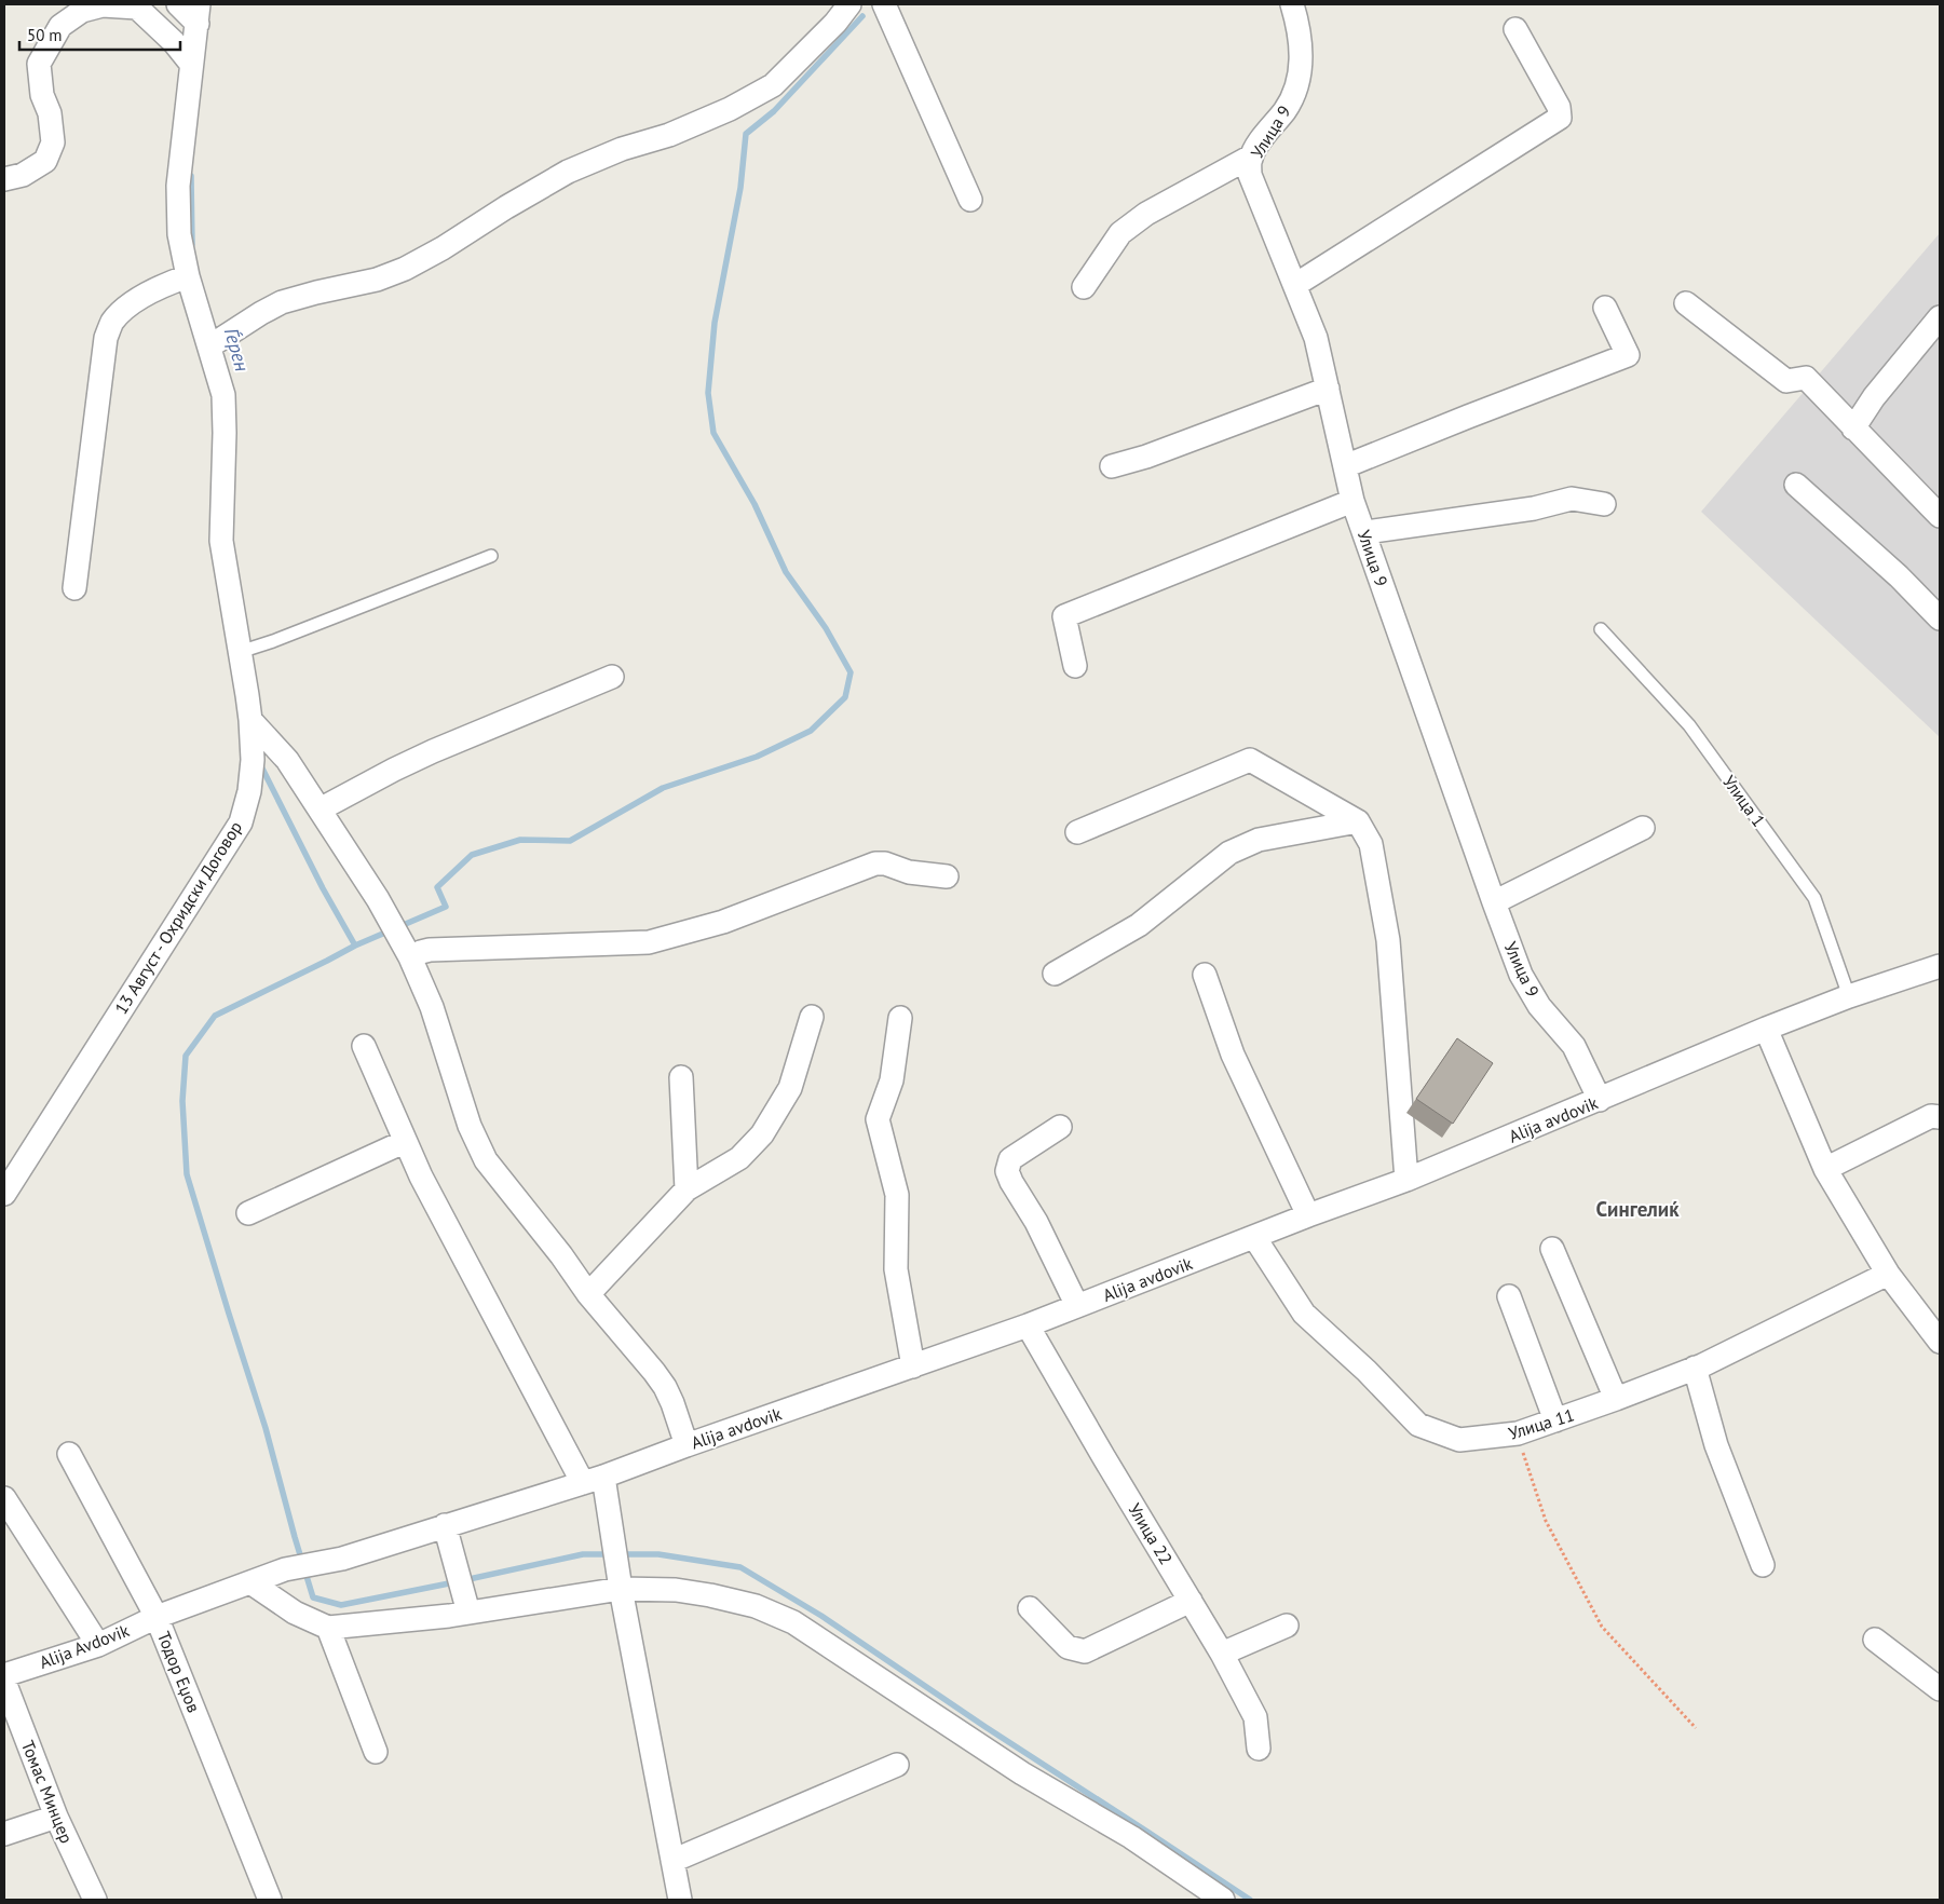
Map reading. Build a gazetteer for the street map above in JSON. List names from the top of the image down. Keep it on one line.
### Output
{"streets":{"street":["Улица 9","13 Август - Охридски Договор","Alija avdovik","Улица 11","Улица 22","Alija Avdovik","Тодор Еџов","Томас Минцер"],"lane":["Улица 1"]},"crossings":[["Улица 9","Alija avdovik"],["Улица 1","Alija avdovik"],["Alija avdovik","Улица 11"],["Alija avdovik","Улица 22"],["Alija avdovik","Alija Avdovik"],["Alija Avdovik","Тодор Еџов"]],"districts":["Сингелиќ"],"water":["Ѓерен"],"scale_bar":"50 m"}
